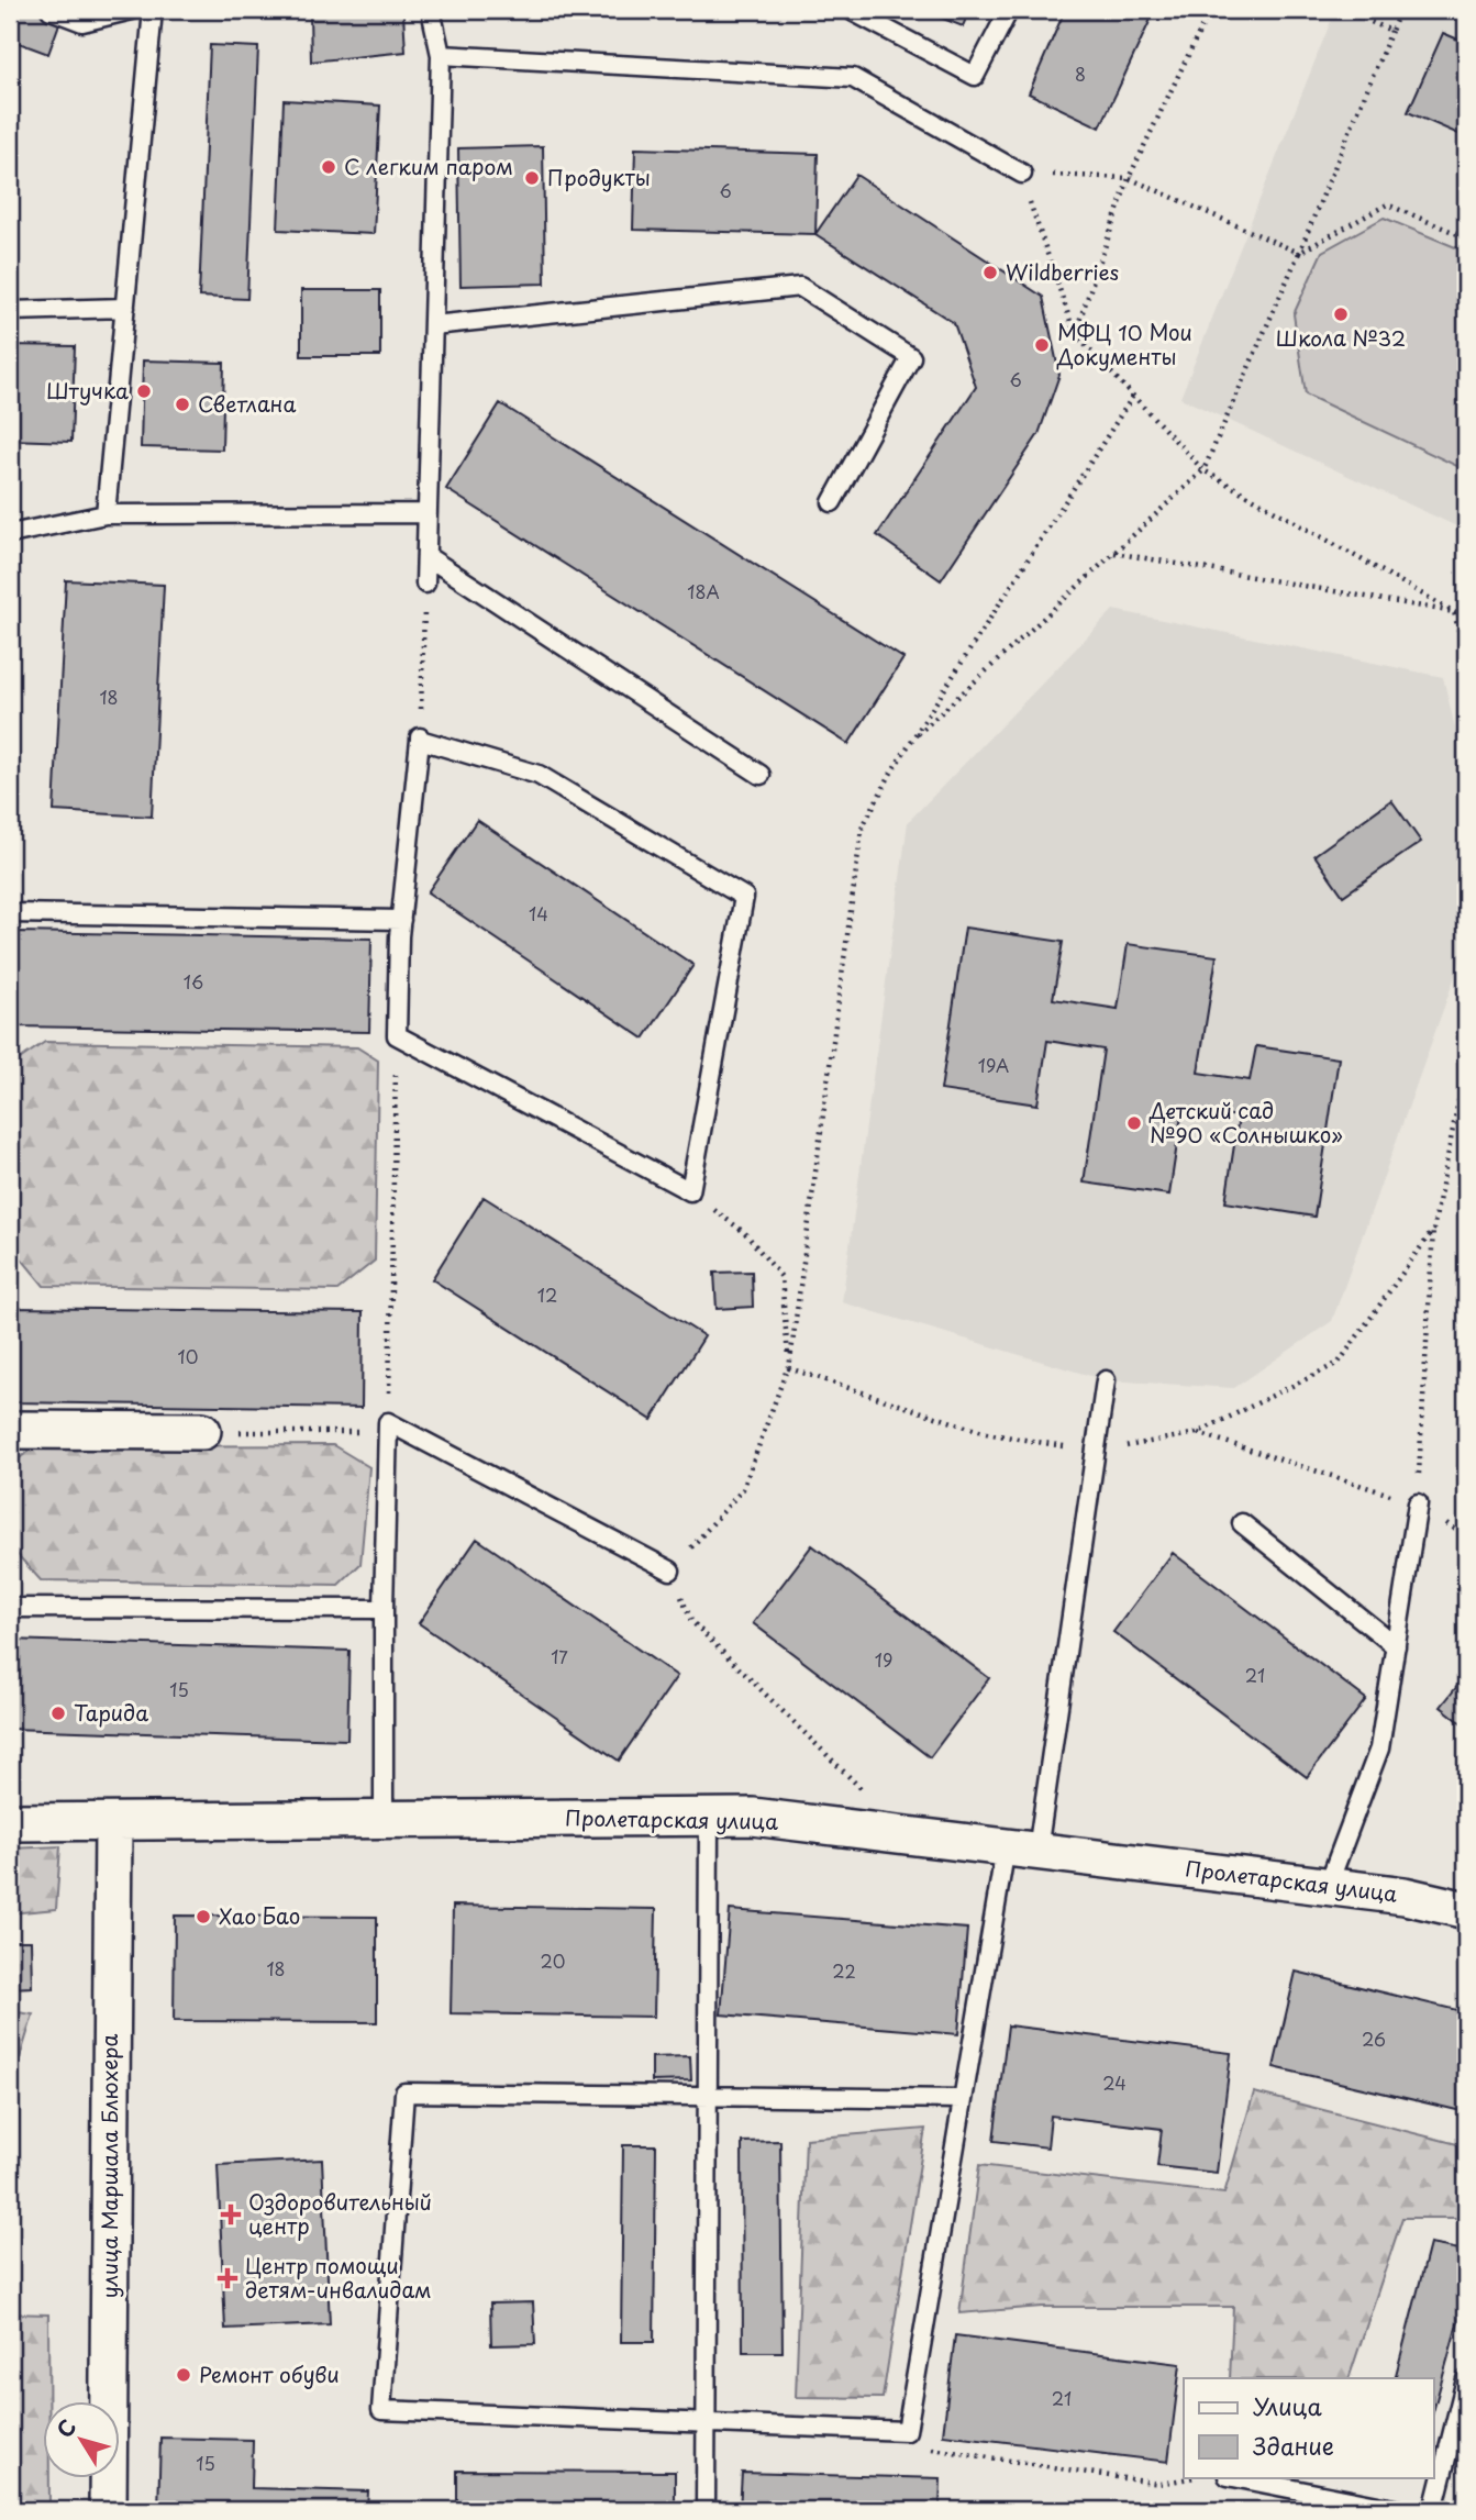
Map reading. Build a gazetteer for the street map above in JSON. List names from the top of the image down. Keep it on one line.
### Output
{"streets":{"street":["Пролетарская улица","улица Маршала Блюхера"]},"crossings":[["Пролетарская улица","улица Маршала Блюхера"]],"places":{"other":["С легким паром","Продукты","Wildberries","Школа №32","МФЦ 10 Мои Документы","Штучка","Светлана","Детский сад №90 «Солнышко»","Тарида","Хао Бао","Ремонт обуви"],"health":["Оздоровительный центр","Центр помощи детям-инвалидам"]},"house_numbers":["8","6","6","18А","18","14","16","19А","12","10","17","19","21","15","20","18","22","26","24","21","15"],"legend":["Улица","Здание"],"north":"top left"}
